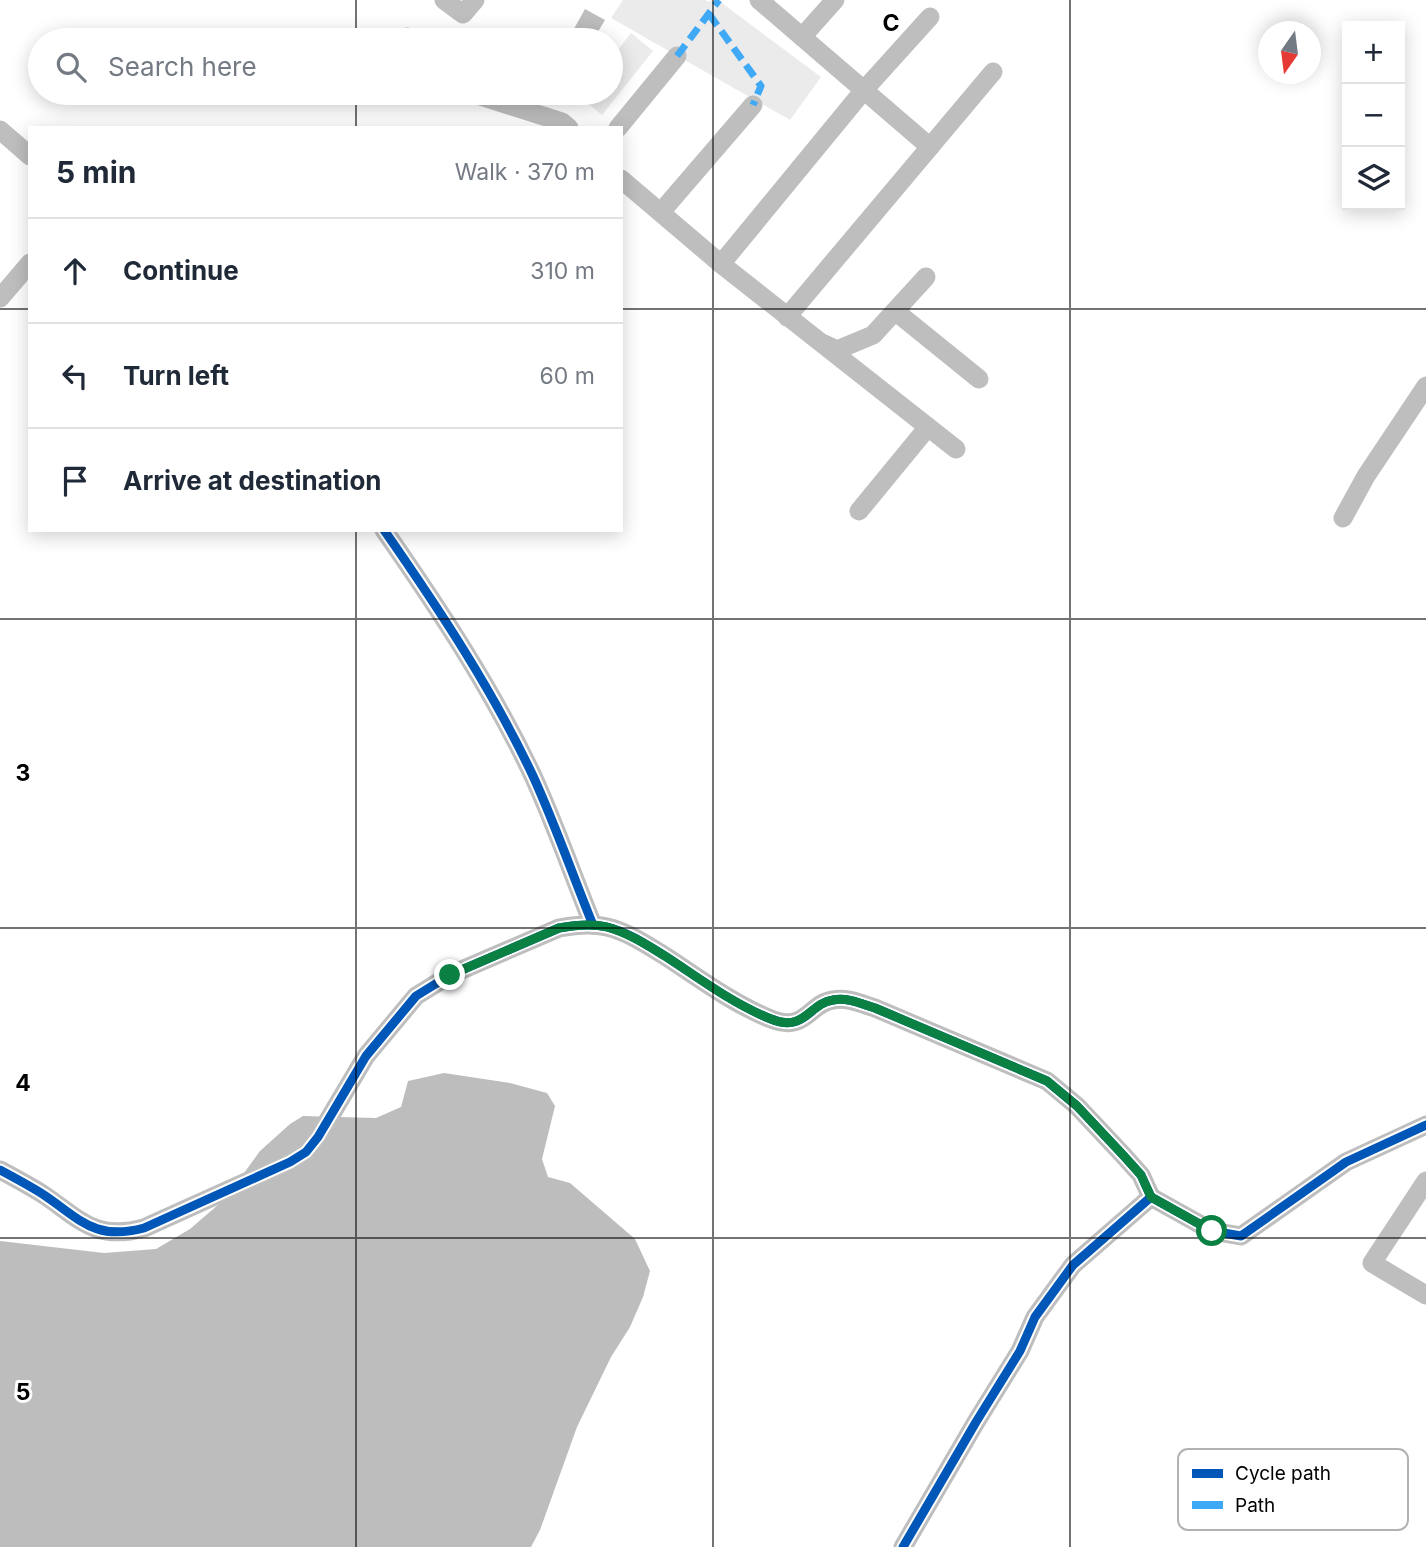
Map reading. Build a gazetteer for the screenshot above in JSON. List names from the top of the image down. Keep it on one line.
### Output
{"legend":["Cycle path","Path"],"north":"bottom","page":{"map_buttons":["+","−"],"search":"Search here","heading":["5 min","Walk · 370 m"],"list":[["Continue","310 m"],["Turn left","60 m"],"Arrive at destination"]},"grid":{"columns":["C"],"rows":["3","4","5"]}}
